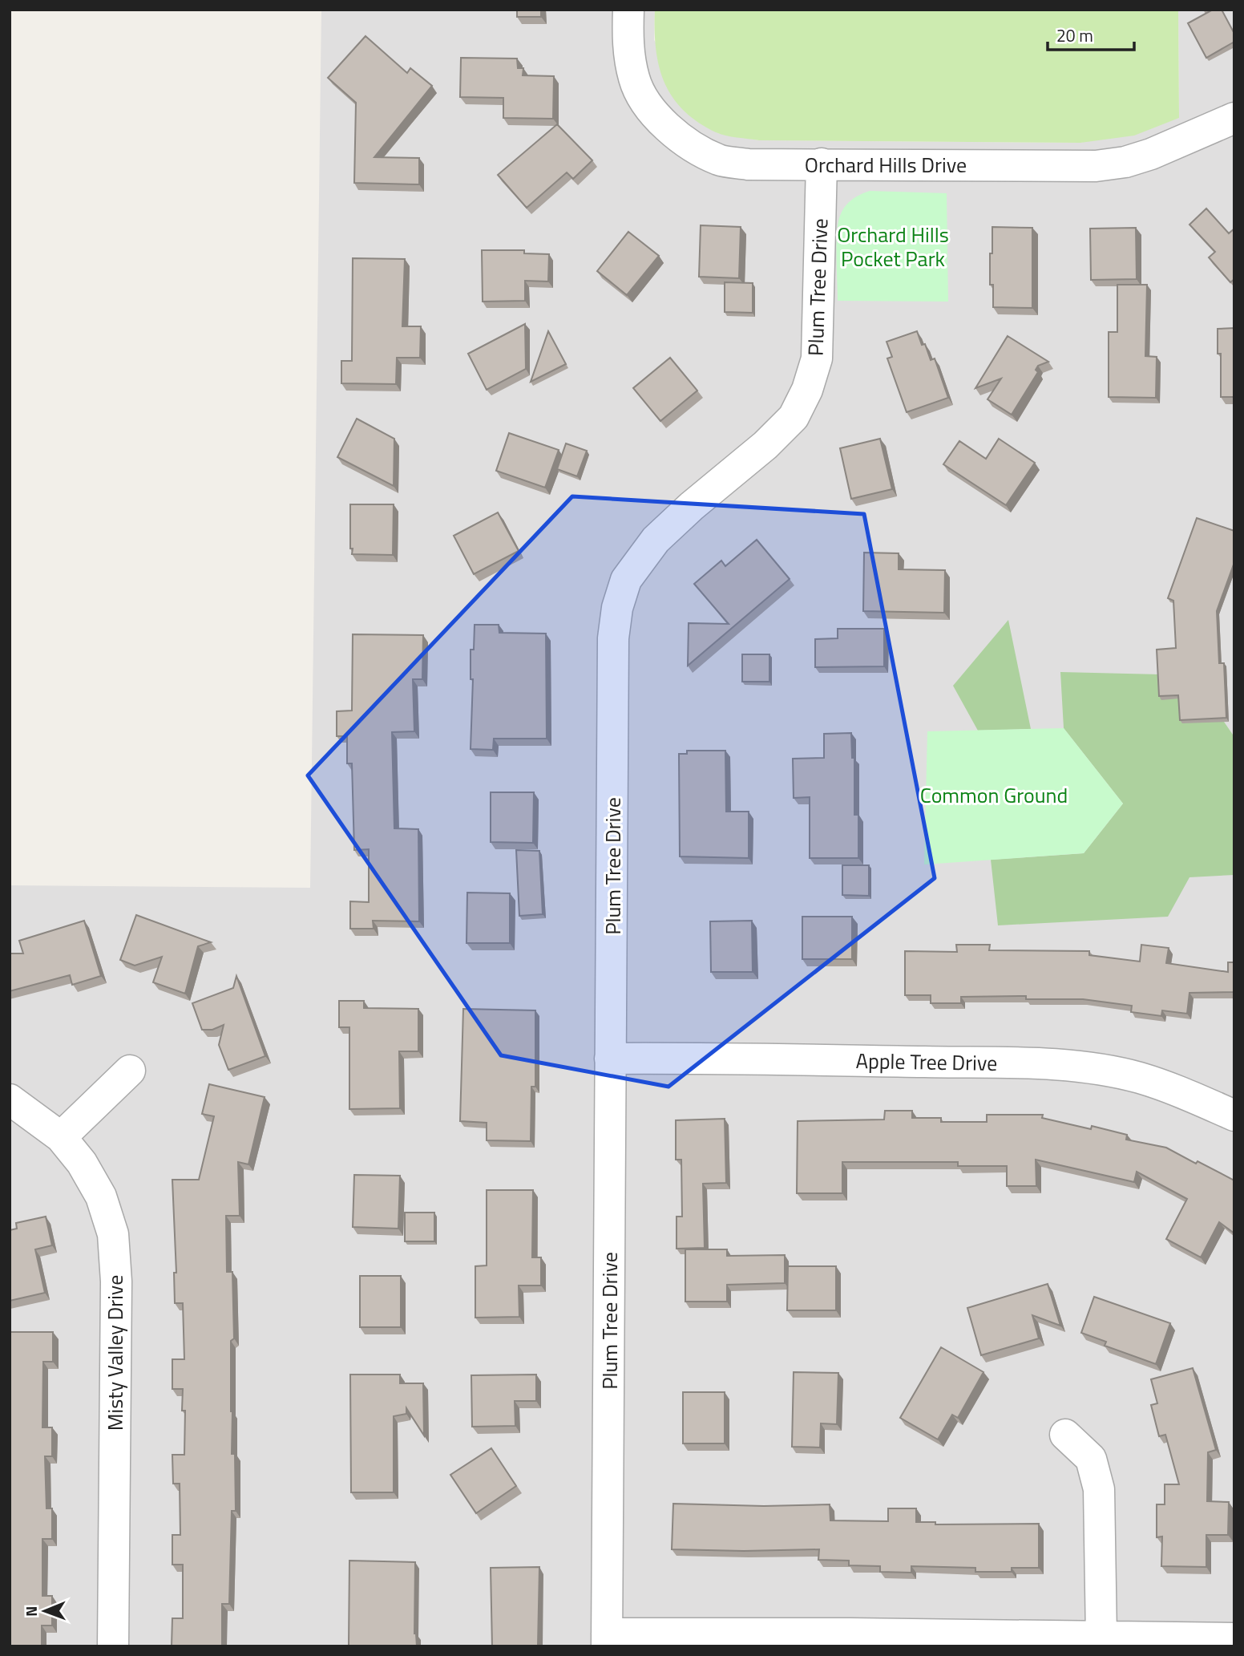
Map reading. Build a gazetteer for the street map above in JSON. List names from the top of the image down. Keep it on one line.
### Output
{"streets":{"street":["Orchard Hills Drive","Plum Tree Drive","Apple Tree Drive","Misty Valley Drive"]},"crossings":[["Orchard Hills Drive","Plum Tree Drive"],["Plum Tree Drive","Apple Tree Drive"]],"parks":["Orchard Hills Pocket Park","Common Ground"],"scale_bar":"20 m","north":"left"}
